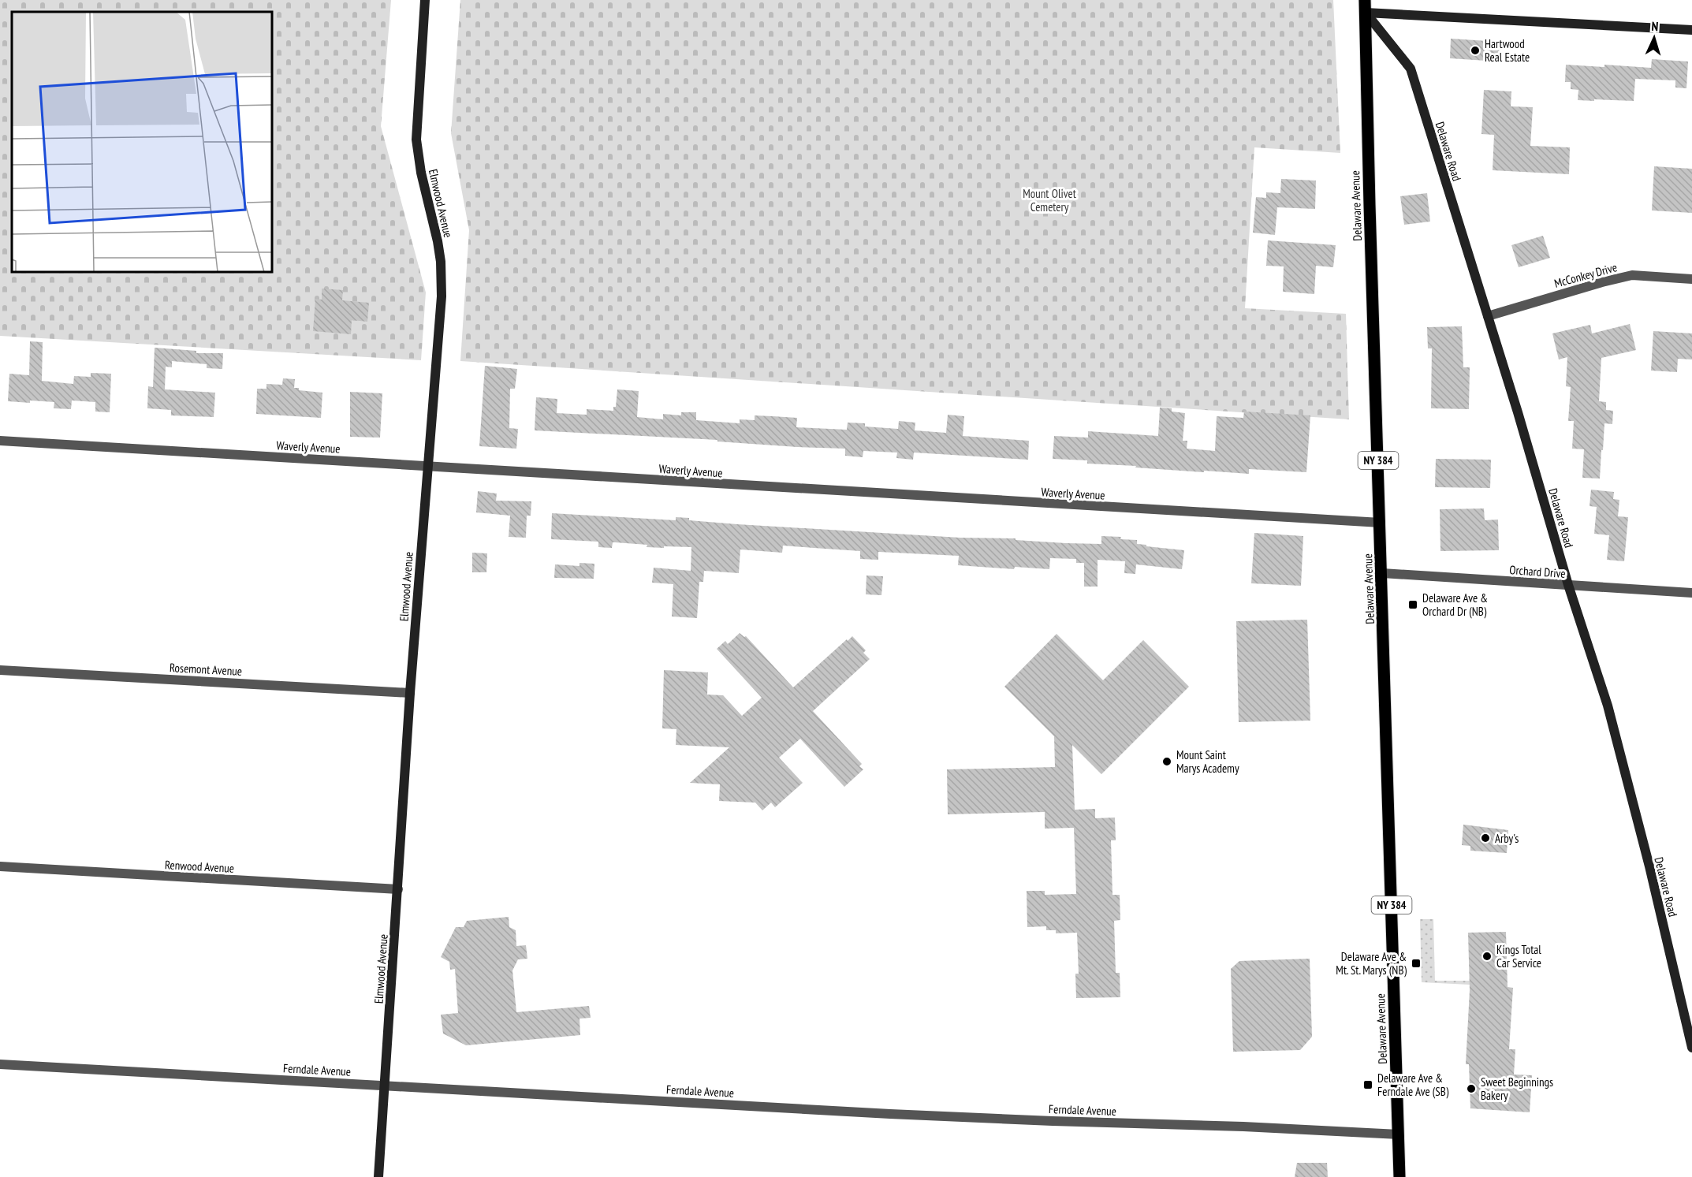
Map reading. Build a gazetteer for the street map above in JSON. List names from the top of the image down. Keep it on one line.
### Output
{"streets":{"main road":["Delaware Avenue","NY 384"],"street":["Delaware Road","Elmwood Avenue","McConkey Drive","Waverly Avenue","Orchard Drive","Rosemont Avenue","Renwood Avenue","Ferndale Avenue"]},"crossings":[["Delaware Road","Delaware Avenue"],["Delaware Road","McConkey Drive"],["Delaware Road","Orchard Drive"],["Elmwood Avenue","Waverly Avenue"],["Elmwood Avenue","Rosemont Avenue"],["Elmwood Avenue","Renwood Avenue"],["Elmwood Avenue","Ferndale Avenue"],["Delaware Avenue","Waverly Avenue"],["Delaware Avenue","Orchard Drive"],["Delaware Avenue","Ferndale Avenue"]],"parks":["Mount Olivet Cemetery"],"places":{"other":["Hartwood Real Estate","Mount Saint Marys Academy","Arby's","Kings Total Car Service","Sweet Beginnings Bakery"],"transit":["Delaware Ave & Orchard Dr (NB)","Delaware Ave & Mt. St. Marys (NB)","Delaware Ave & Ferndale Ave (SB)"]},"north":"top"}
